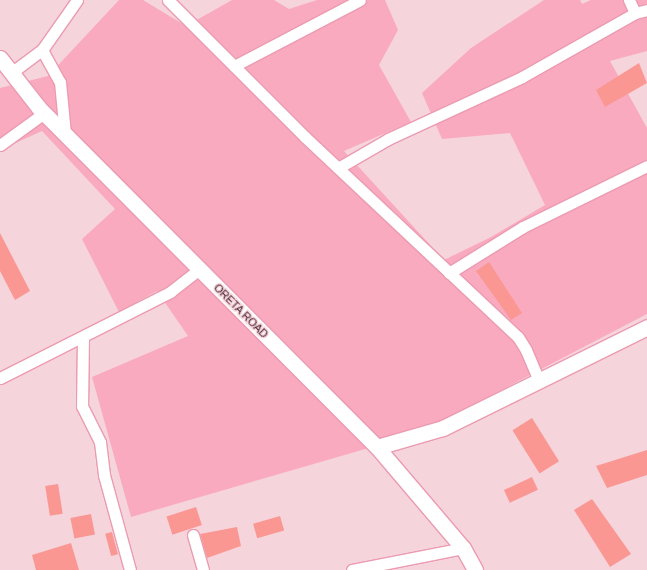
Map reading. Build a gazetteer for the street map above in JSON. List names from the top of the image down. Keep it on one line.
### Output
{"streets":{"street":["ORETA ROAD"]}}
